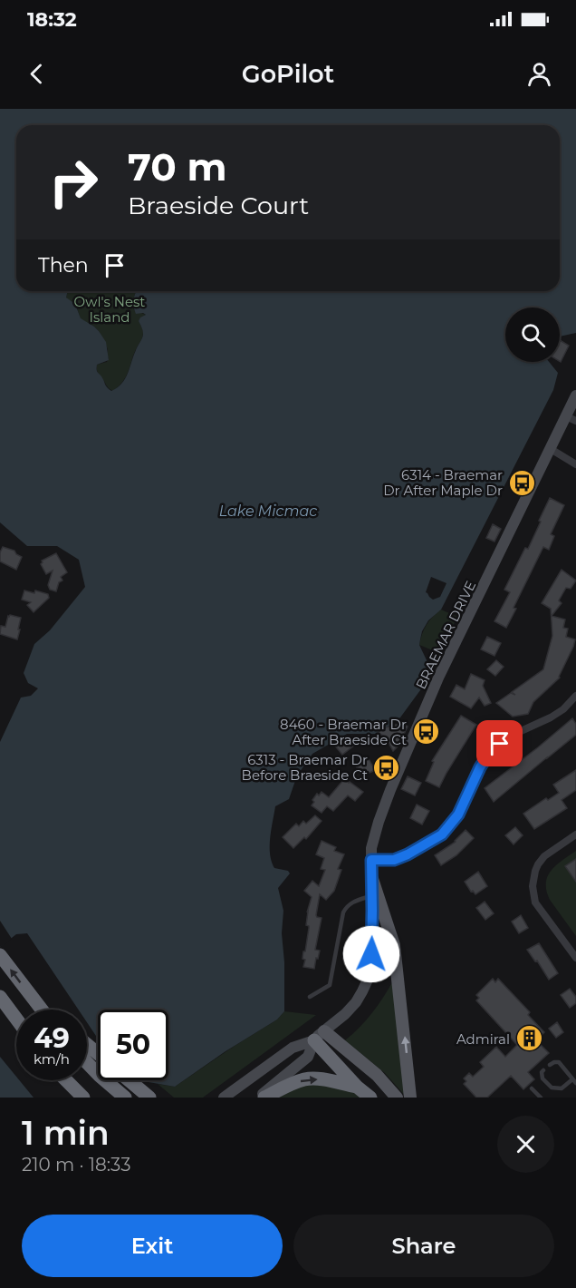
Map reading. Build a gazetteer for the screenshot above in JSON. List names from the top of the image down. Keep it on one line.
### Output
{"streets":{"main road":["BRAEMAR DRIVE"]},"water":["Lake Micmac"],"parks":["Owl's Nest Island"],"places":{"bus stop":["6314 - Braemar Dr After Maple Dr","8460 - Braemar Dr After Braeside Ct","6313 - Braemar Dr Before Braeside Ct"],"building":["Admiral"]},"page":{"status":"18:32","header":"GoPilot","turn":["70 m","Braeside Court"],"then":"Then","speed":"49 km/h","limit":"50","heading":["1 min","210 m · 18:33"],"buttons":["Exit","Share"]}}
